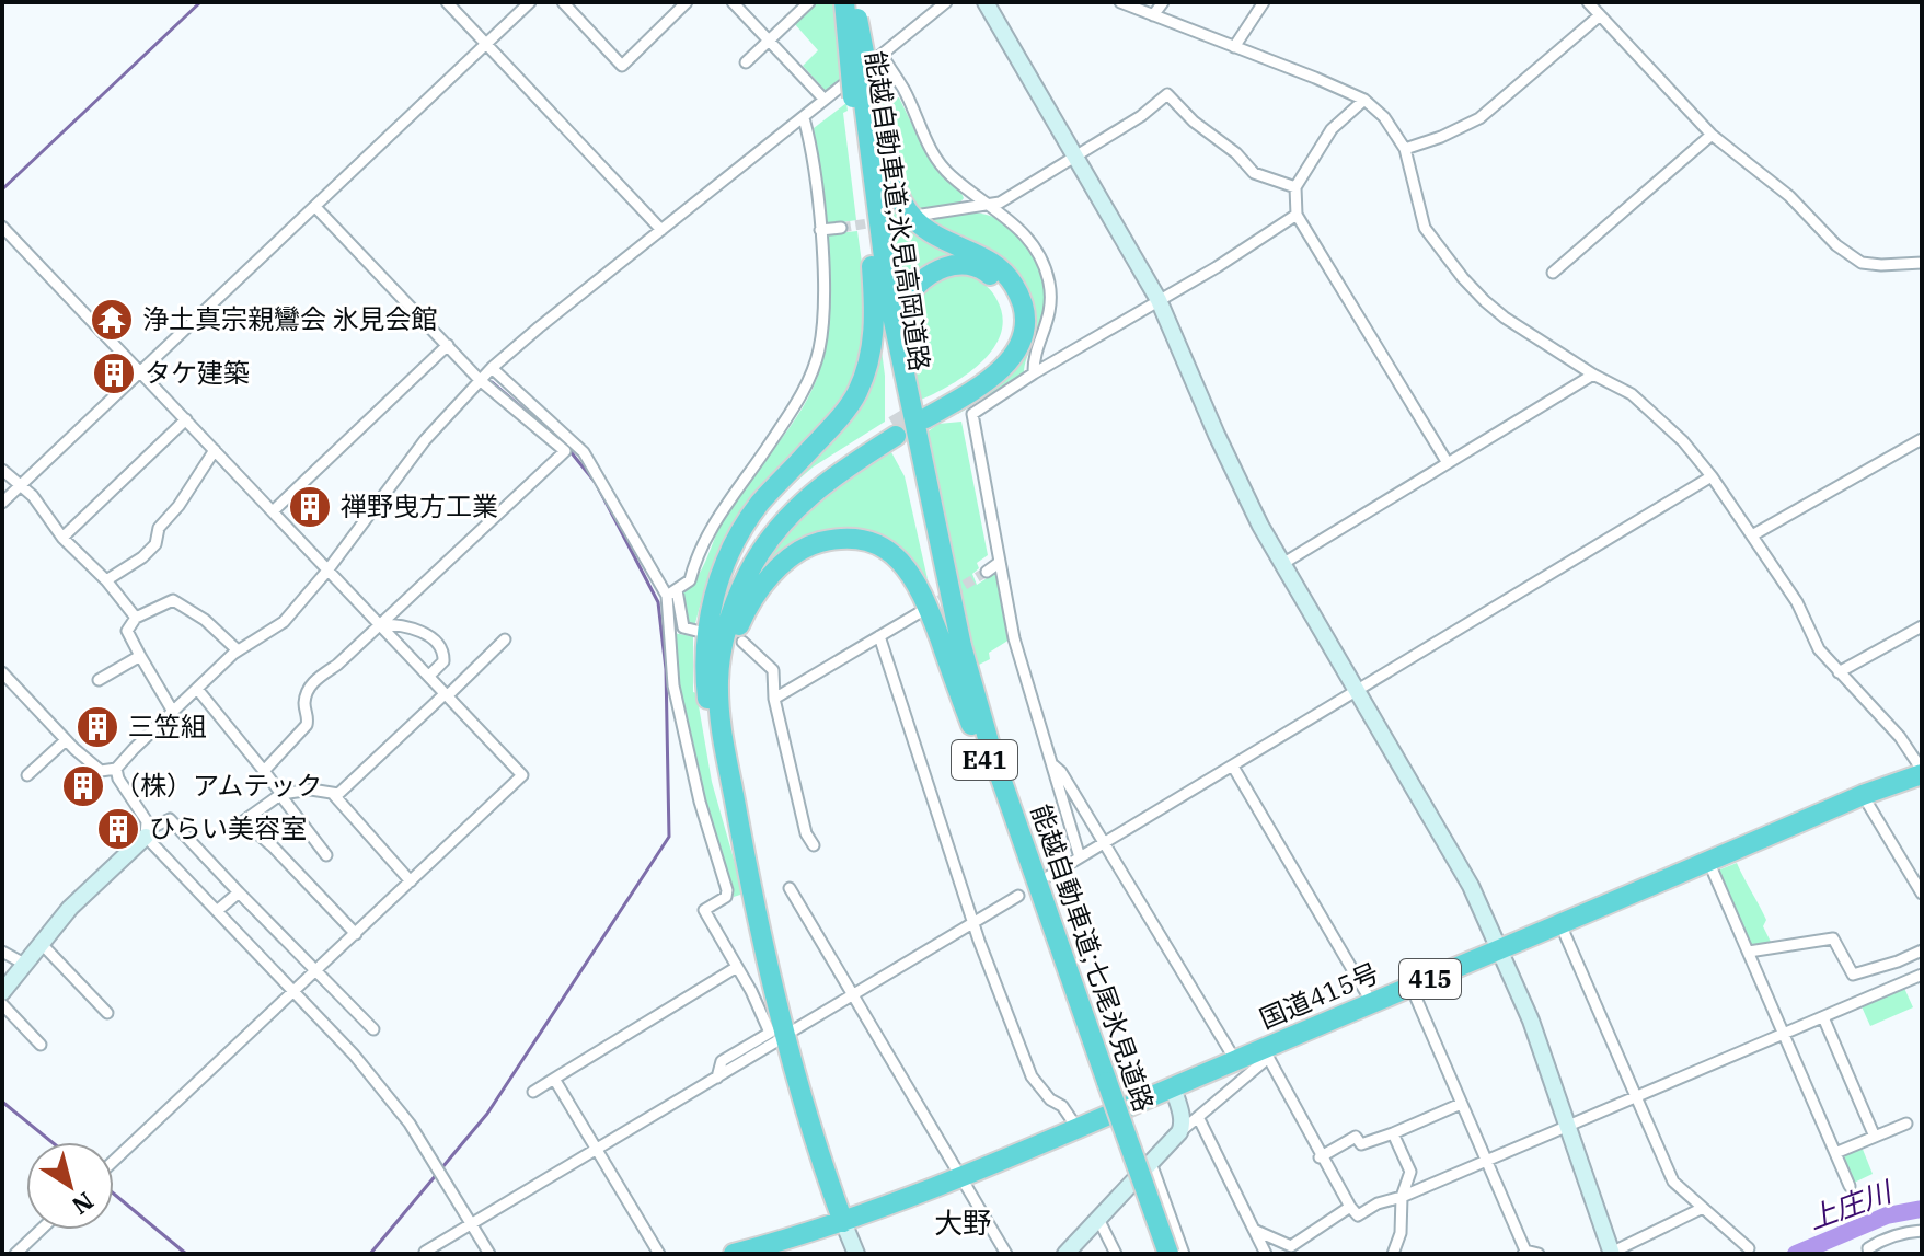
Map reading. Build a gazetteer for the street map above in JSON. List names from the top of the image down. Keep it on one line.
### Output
{"streets":{"highway":["能越自動車道;氷見高岡道路","E41","能越自動車道;七尾氷見道路","415","国道415号"]},"crossings":[["能越自動車道;氷見高岡道路","能越自動車道;七尾氷見道路"]],"districts":["大野"],"water":["上庄川"],"places":{"temple":["浄土真宗親鸞会 氷見会館"],"building":["タケ建築","禅野曳方工業","三笠組","（株）アムテック","ひらい美容室"]},"north":"bottom right"}
